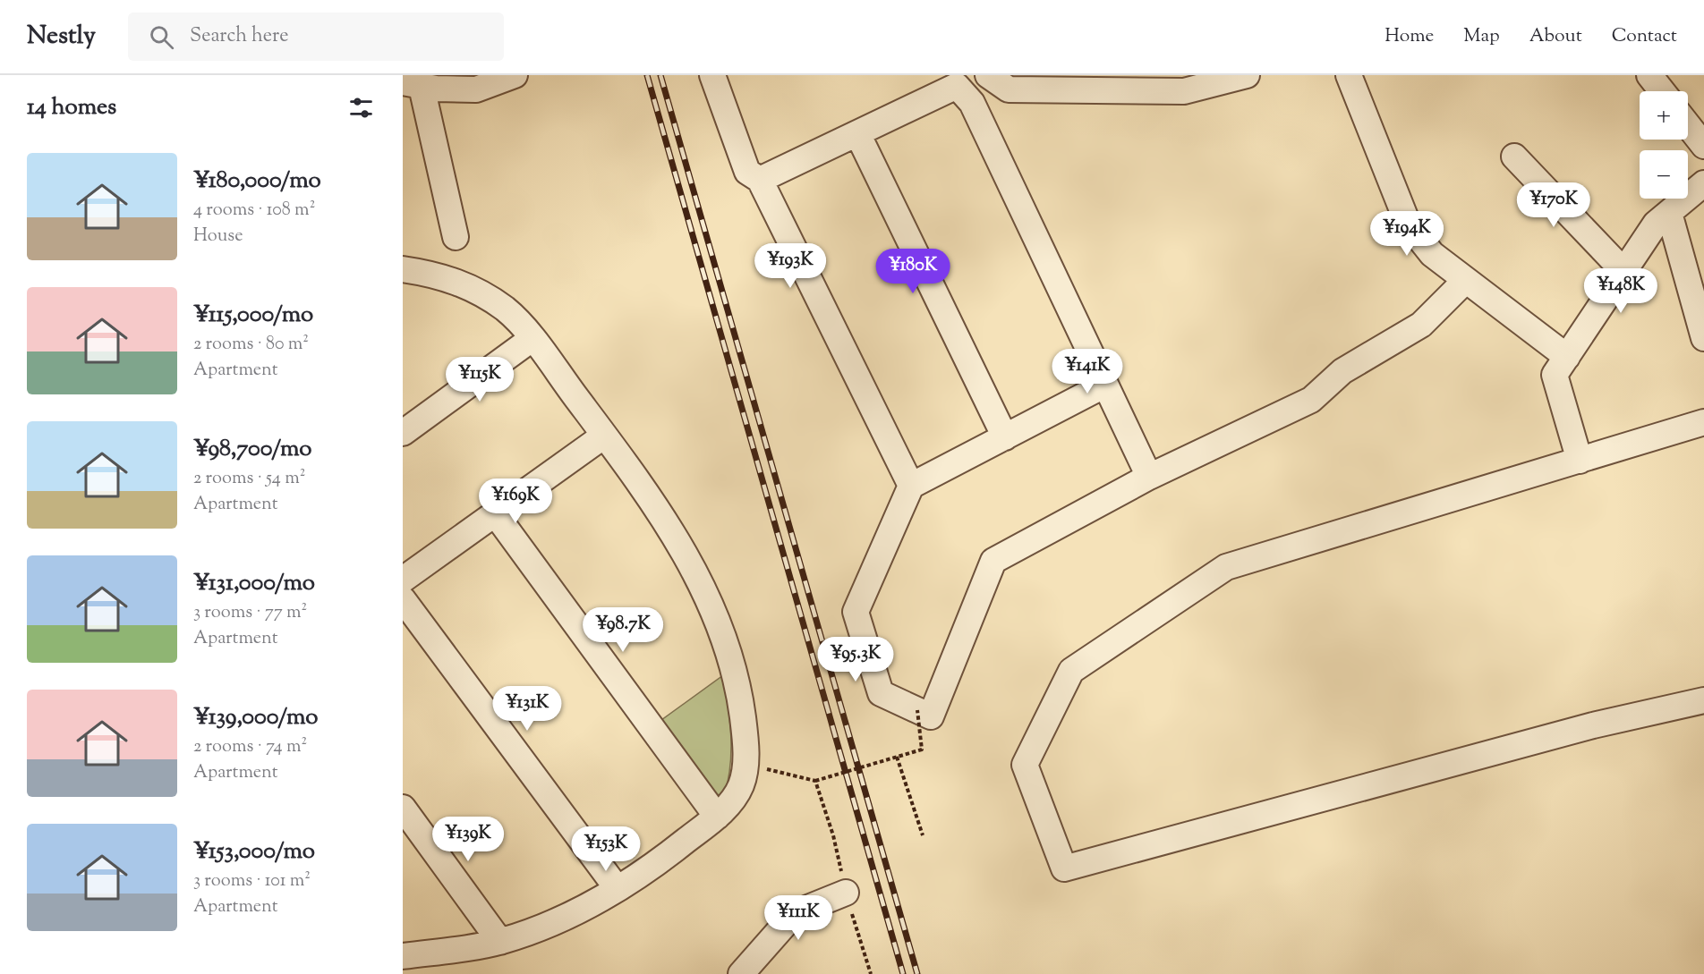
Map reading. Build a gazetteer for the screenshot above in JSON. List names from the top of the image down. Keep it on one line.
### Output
{"page":{"header":"Nestly","search":"Search here","nav":["Home","Map","About","Contact"],"heading":"14 homes","map_buttons":["+","−"],"list":[{"name":"¥180,000/mo","note":"4 rooms · 108 m² · House"},{"name":"¥115,000/mo","note":"2 rooms · 80 m² · Apartment"},{"name":"¥98,700/mo","note":"2 rooms · 54 m² · Apartment"},{"name":"¥131,000/mo","note":"3 rooms · 77 m² · Apartment"},{"name":"¥139,000/mo","note":"2 rooms · 74 m² · Apartment"},{"name":"¥153,000/mo","note":"3 rooms · 101 m² · Apartment"}],"price":["¥170K","¥194K","¥193K","¥180K","¥148K","¥141K","¥115K","¥169K","¥98.7K","¥95.3K","¥131K","¥139K","¥153K","¥111K"]}}
